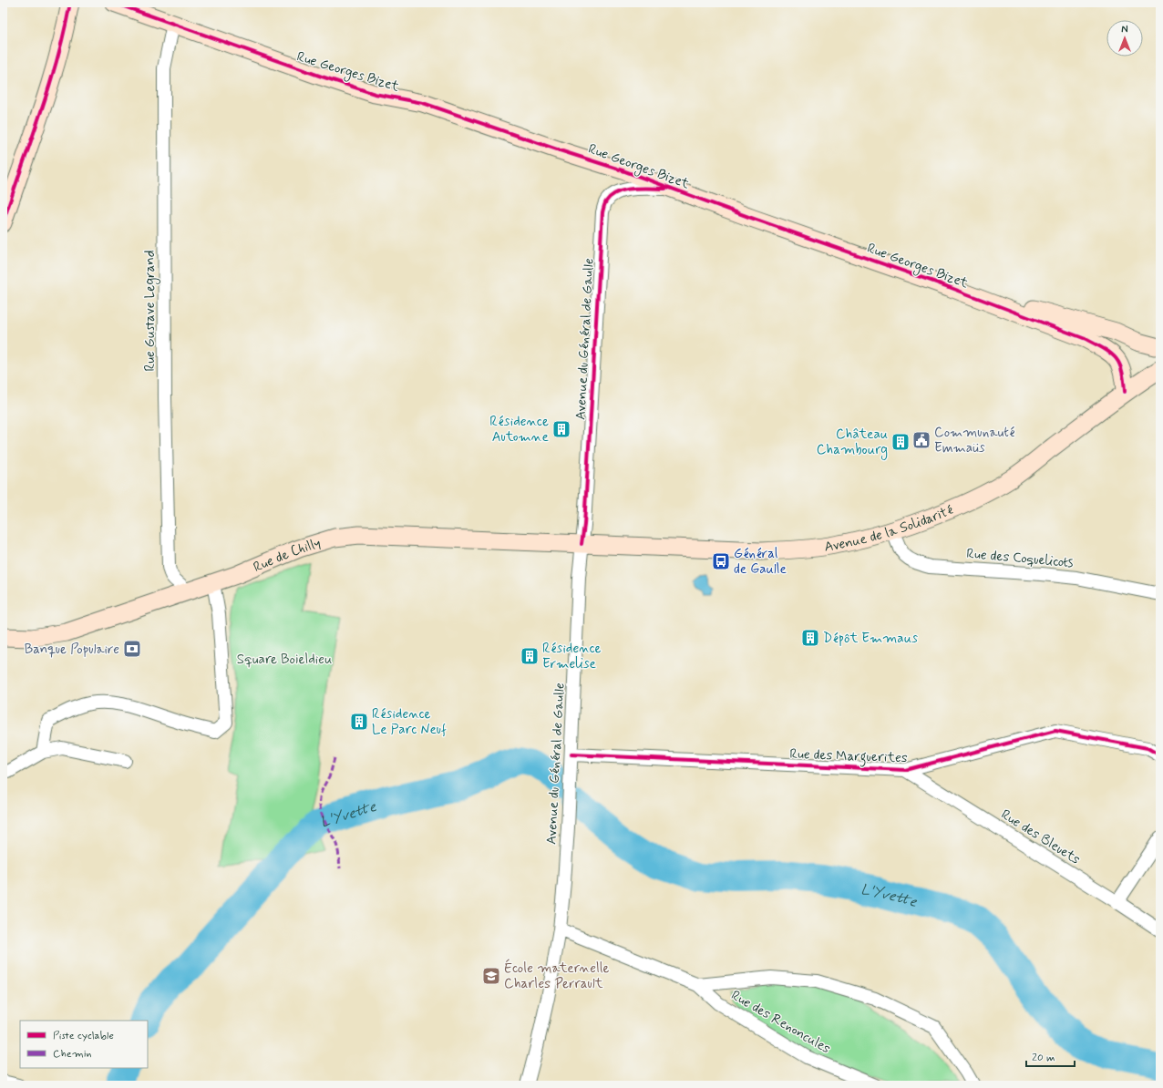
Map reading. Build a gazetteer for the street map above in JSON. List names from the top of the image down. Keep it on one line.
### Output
{"streets":{"main road":["Rue Georges Bizet","Avenue de la Solidarité","Rue de Chilly"],"street":["Rue Gustave Legrand","Avenue du Général de Gaulle","Rue des Coquelicots","Rue des Marguerites","Rue des Bleuets","Rue des Renoncules"]},"crossings":[["Rue Georges Bizet","Rue Gustave Legrand"],["Rue Georges Bizet","Avenue du Général de Gaulle"],["Rue Georges Bizet","Avenue de la Solidarité"],["Rue Gustave Legrand","Rue de Chilly"],["Avenue du Général de Gaulle","Avenue de la Solidarité"],["Avenue du Général de Gaulle","Rue de Chilly"],["Avenue du Général de Gaulle","Rue des Marguerites"],["Avenue du Général de Gaulle","Rue des Renoncules"],["Avenue de la Solidarité","Rue de Chilly"],["Avenue de la Solidarité","Rue des Coquelicots"],["Rue des Marguerites","Rue des Bleuets"]],"water":["L'Yvette"],"parks":["Square Boieldieu"],"places":{"building":["Résidence Automne","Château Chambourg","Dépôt Emmaus","Résidence Ermelise","Résidence Le Parc Neuf"],"public building":["Communauté Emmaüs"],"bus stop":["Général de Gaulle"],"bank":["Banque Populaire"],"school or university":["École maternelle Charles Perrault"]},"legend":["Piste cyclable","Chemin"],"scale_bar":"20 m","north":"top"}
